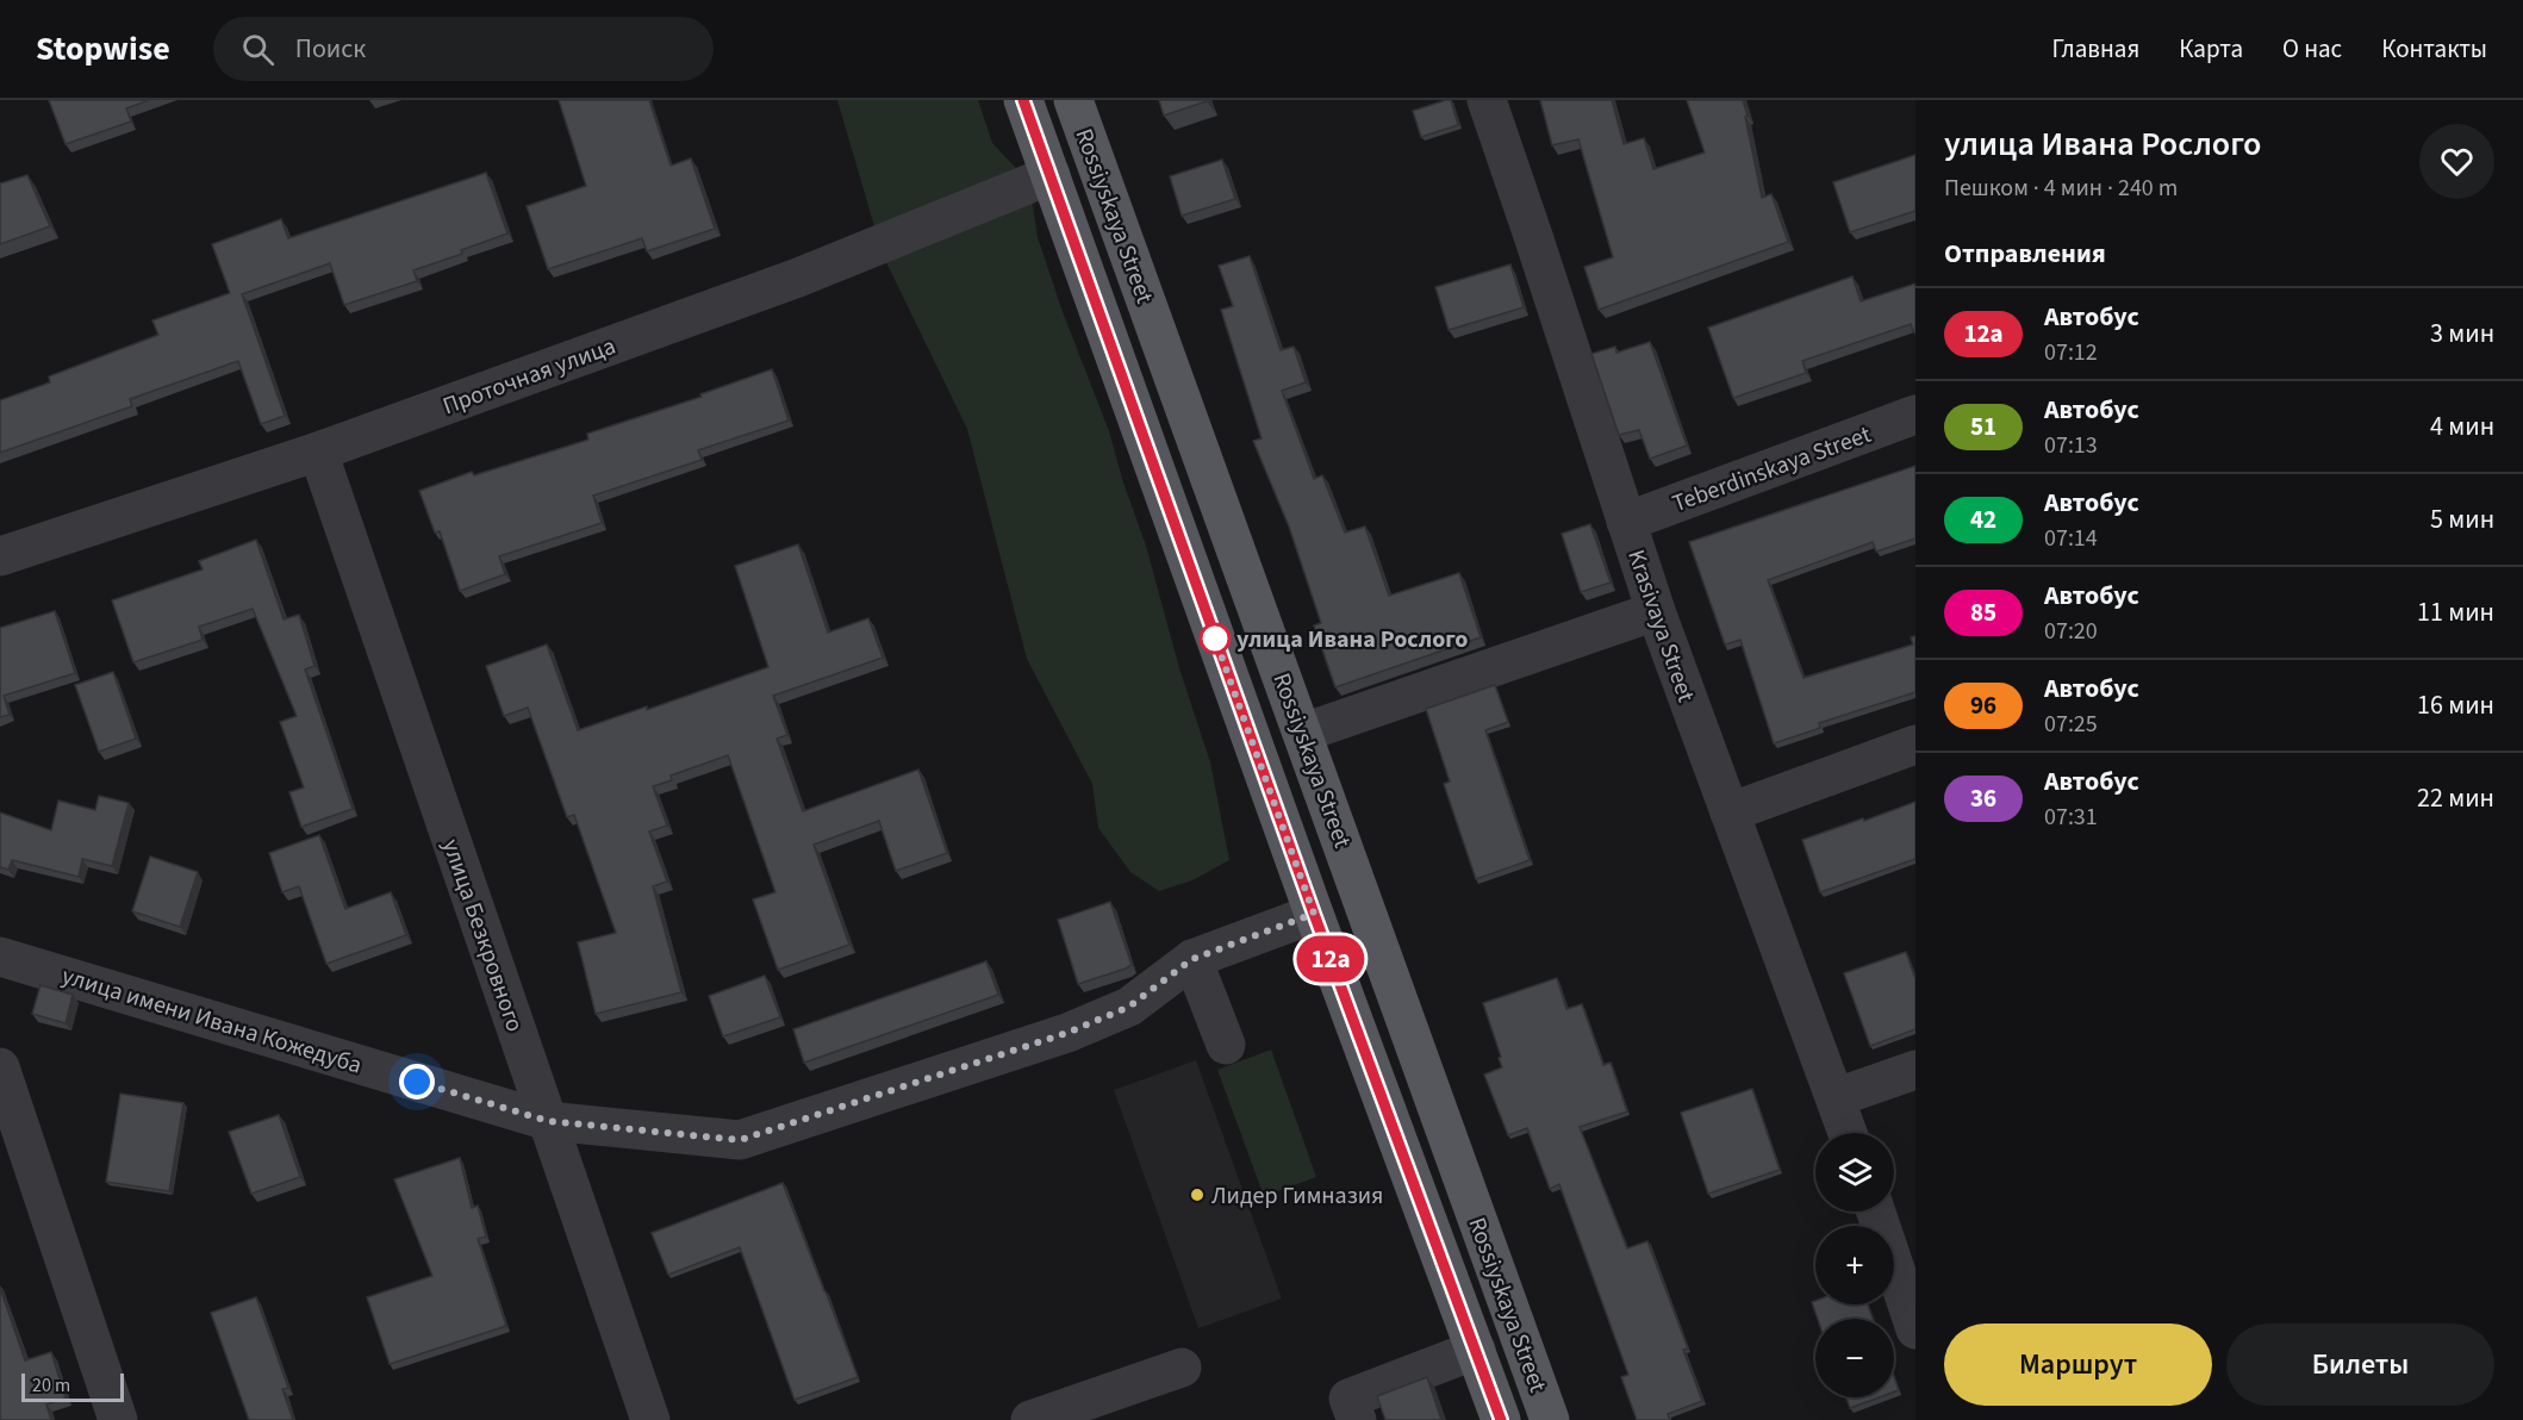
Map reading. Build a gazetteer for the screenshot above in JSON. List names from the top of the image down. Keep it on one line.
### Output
{"streets":{"main road":["Rossiyskaya Street"],"street":["Проточная улица","Teberdinskaya Street","Krasivaya Street","улица Безкровного","улица имени Ивана Кожедуба"]},"crossings":[["Rossiyskaya Street","Проточная улица"],["Rossiyskaya Street","улица имени Ивана Кожедуба"],["Проточная улица","улица Безкровного"],["Teberdinskaya Street","Krasivaya Street"],["улица Безкровного","улица имени Ивана Кожедуба"]],"places":["улица Ивана Рослого","Лидер Гимназия"],"lines":["bus line 12a"],"scale_bar":"20 m","page":{"header":"Stopwise","search":"Поиск","nav":["Главная","Карта","О нас","Контакты"],"on_map":"12a","heading":[["улица Ивана Рослого","Пешком · 4 мин · 240 m"],"Отправления"],"list":[{"mark":"12a","name":"Автобус","note":"07:12","value":"3 мин"},{"mark":"51","name":"Автобус","note":"07:13","value":"4 мин"},{"mark":"42","name":"Автобус","note":"07:14","value":"5 мин"},{"mark":"85","name":"Автобус","note":"07:20","value":"11 мин"},{"mark":"96","name":"Автобус","note":"07:25","value":"16 мин"},{"mark":"36","name":"Автобус","note":"07:31","value":"22 мин"}],"map_buttons":["+","−"],"buttons":["Маршрут","Билеты"],"scale":"20 m"}}
